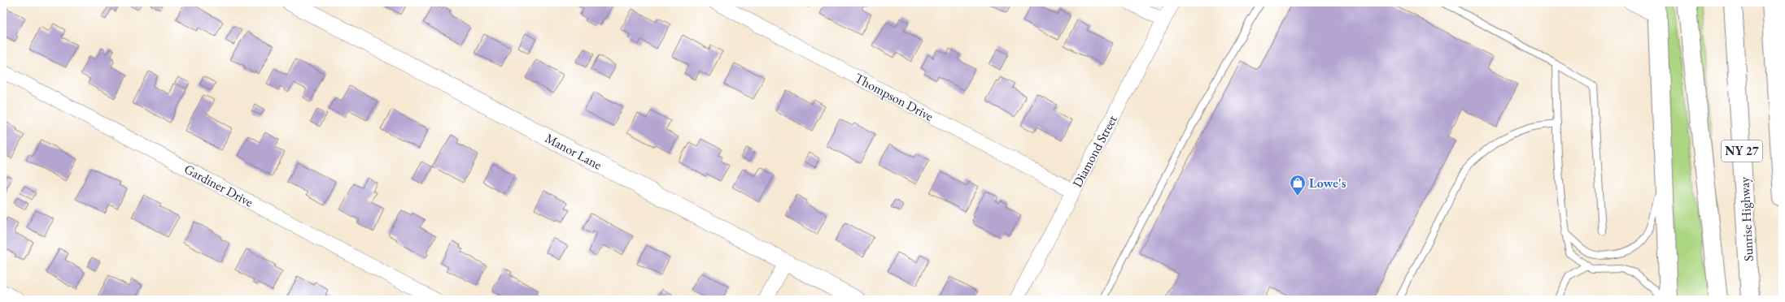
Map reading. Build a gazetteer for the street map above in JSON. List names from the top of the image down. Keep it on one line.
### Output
{"streets":{"main road":["NY 27","Sunrise Highway"],"street":["Thompson Drive","Manor Lane","Diamond Street","Gardiner Drive"]},"crossings":[["Thompson Drive","Diamond Street"]],"places":{"shop":["Lowe's"]}}
